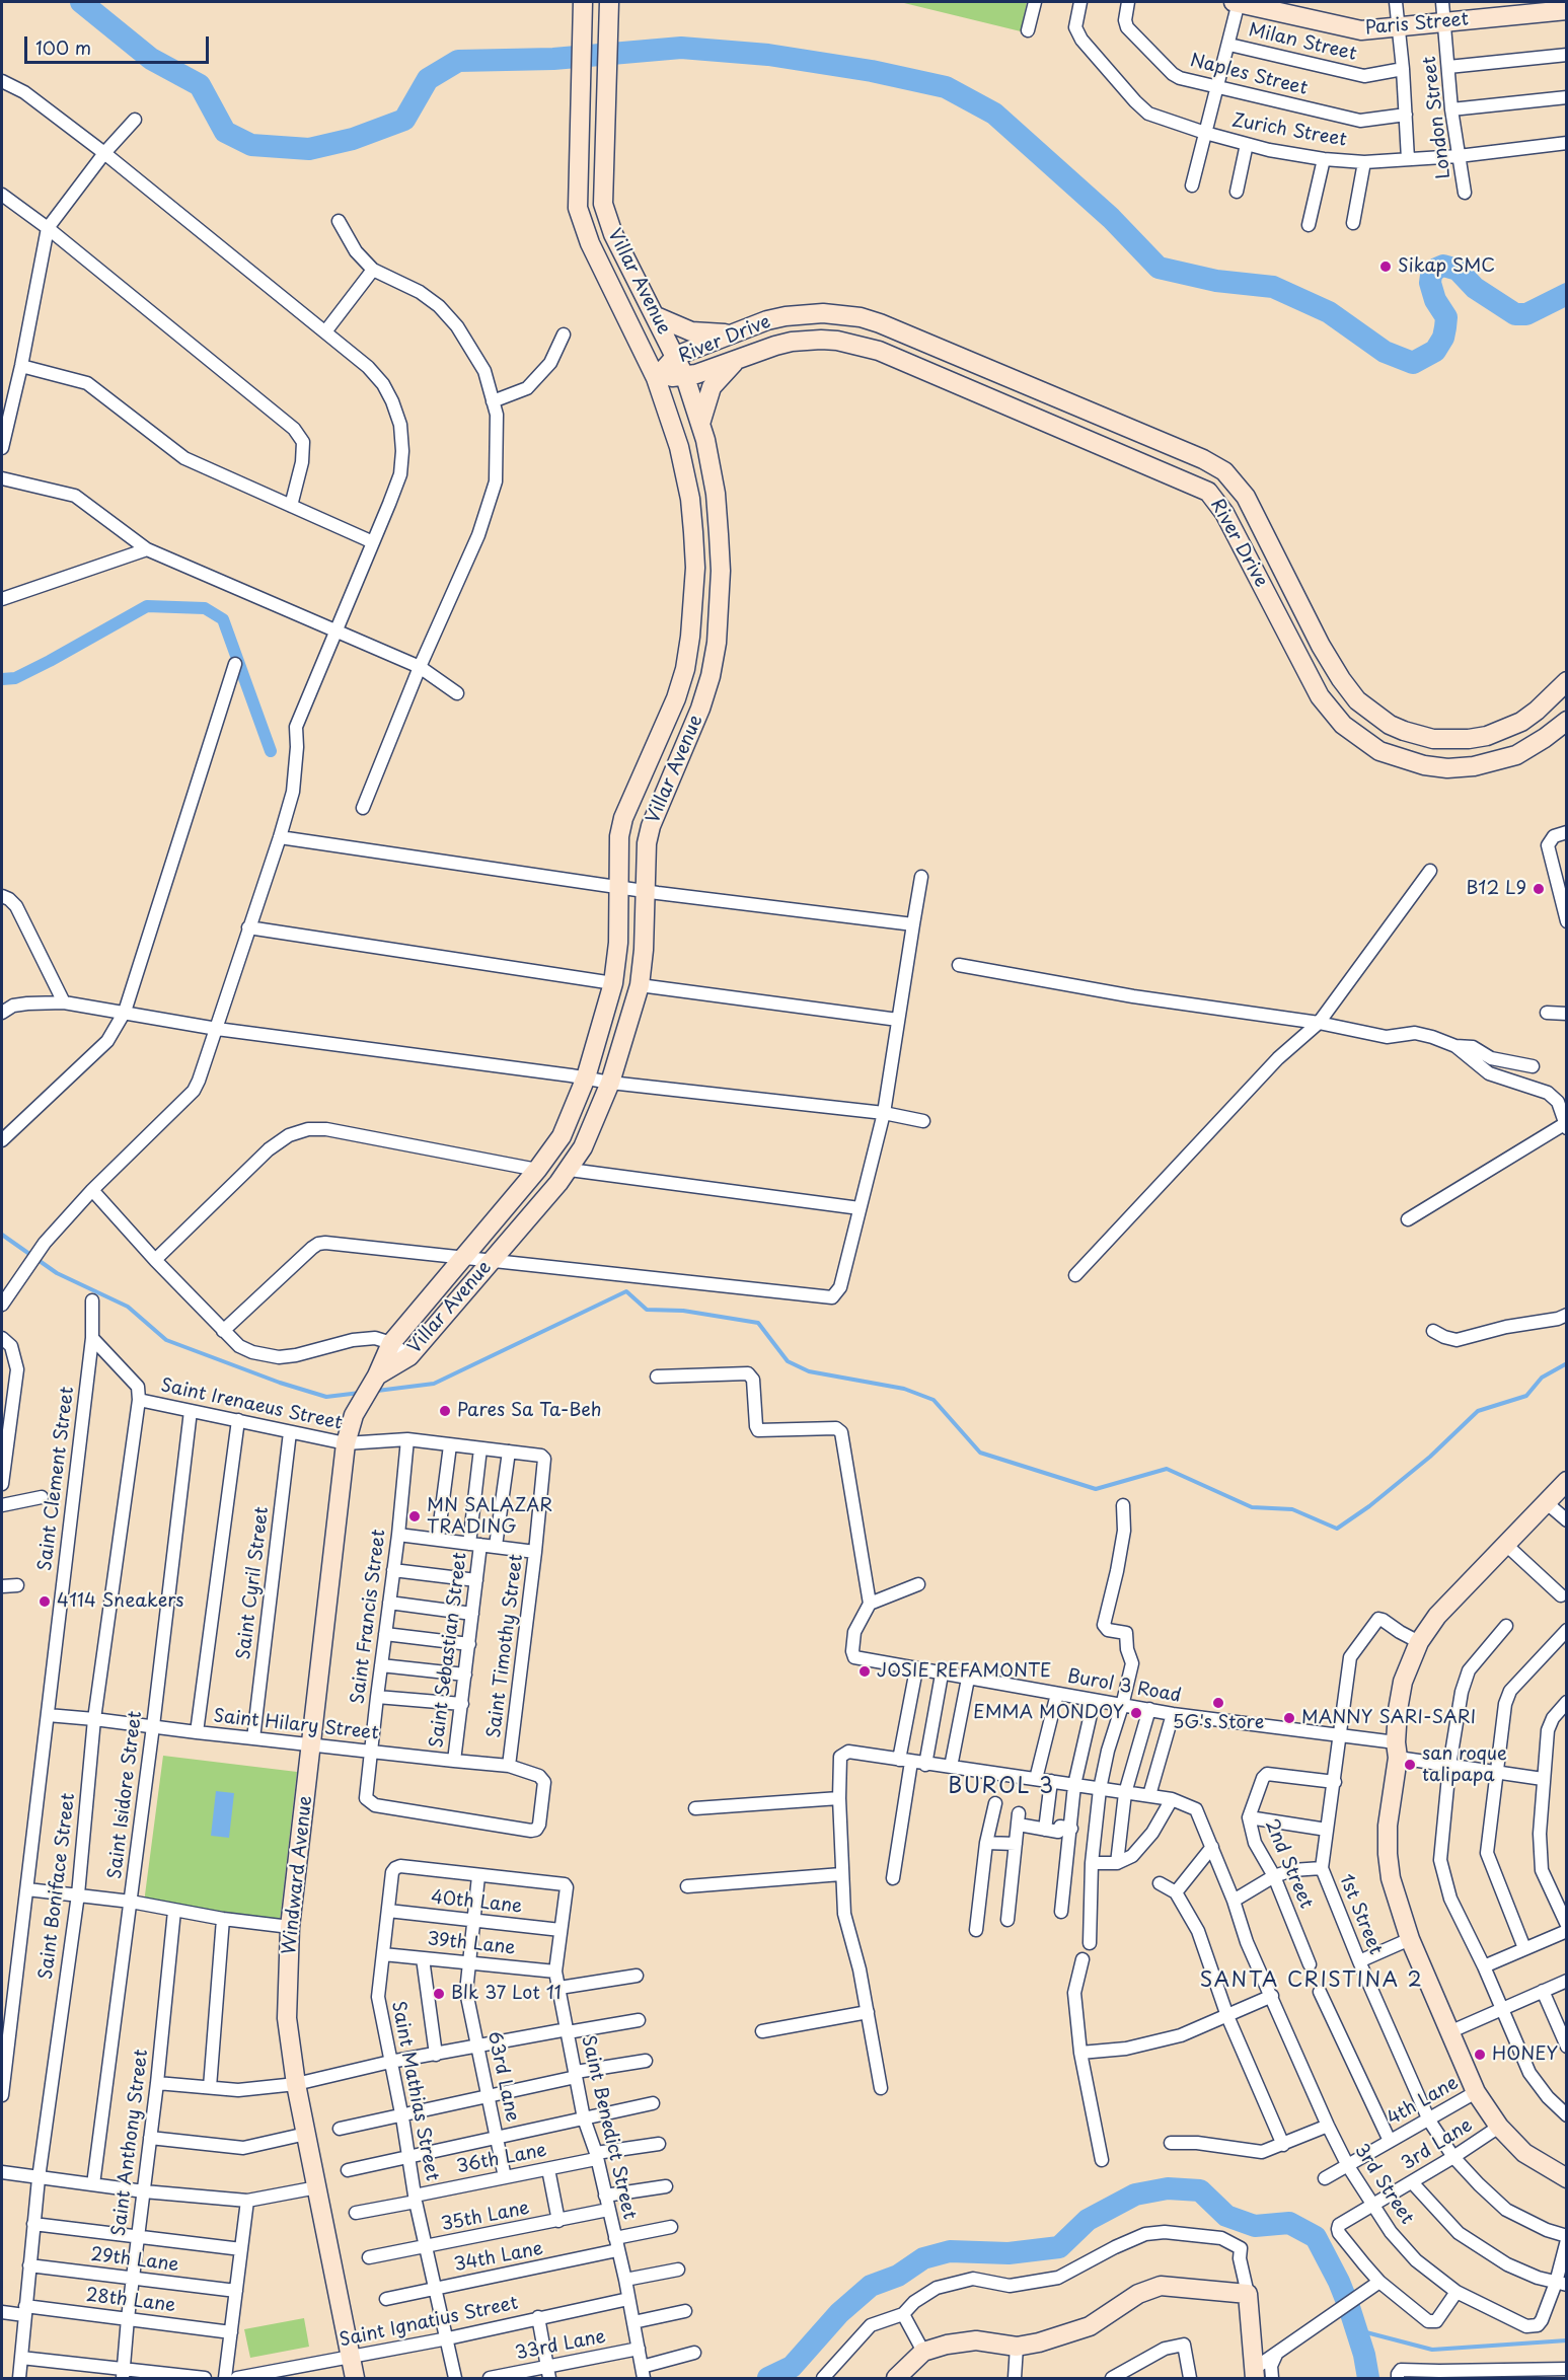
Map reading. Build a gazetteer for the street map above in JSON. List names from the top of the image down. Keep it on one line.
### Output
{"streets":{"main road":["Paris Street","Villar Avenue","River Drive","Windward Avenue"],"street":["Milan Street","Naples Street","London Street","Zurich Street","Saint Irenaeus Street","Saint Clement Street","Saint Cyril Street","Saint Francis Street","Saint Timothy Street","Saint Sebastian Street","Burol 3 Road","Saint Hilary Street","Saint Isidore Street","2nd Street","Saint Boniface Street","40th Lane","1st Street","39th Lane","63rd Lane","Saint Mathias Street","4th Lane","Saint Benedict Street","Saint Anthony Street","3rd Lane","36th Lane","3rd Street","35th Lane","34th Lane","29th Lane","28th Lane","Saint Ignatius Street","33rd Lane"]},"crossings":[["Paris Street","London Street"],["London Street","Zurich Street"],["Villar Avenue","River Drive"],["Villar Avenue","Windward Avenue"],["Saint Irenaeus Street","Saint Clement Street"],["Saint Irenaeus Street","Saint Cyril Street"],["Saint Irenaeus Street","Saint Francis Street"],["Saint Irenaeus Street","Saint Timothy Street"],["Saint Irenaeus Street","Saint Sebastian Street"],["Saint Irenaeus Street","Saint Isidore Street"],["Saint Irenaeus Street","Windward Avenue"],["Saint Irenaeus Street","Saint Boniface Street"],["Saint Clement Street","Saint Hilary Street"],["Saint Cyril Street","Saint Hilary Street"],["Saint Francis Street","Saint Hilary Street"],["Saint Timothy Street","Saint Hilary Street"],["Saint Sebastian Street","Saint Hilary Street"],["Burol 3 Road","1st Street"],["Saint Hilary Street","Saint Isidore Street"],["Saint Hilary Street","Windward Avenue"],["Saint Hilary Street","Saint Boniface Street"],["2nd Street","1st Street"],["Windward Avenue","Saint Ignatius Street"],["Saint Boniface Street","29th Lane"],["Saint Boniface Street","28th Lane"],["40th Lane","63rd Lane"],["40th Lane","Saint Mathias Street"],["40th Lane","Saint Benedict Street"],["1st Street","4th Lane"],["1st Street","3rd Lane"],["39th Lane","63rd Lane"],["39th Lane","Saint Mathias Street"],["39th Lane","Saint Benedict Street"],["63rd Lane","Saint Mathias Street"],["63rd Lane","36th Lane"],["Saint Mathias Street","Saint Benedict Street"],["Saint Mathias Street","36th Lane"],["Saint Mathias Street","35th Lane"],["Saint Mathias Street","34th Lane"],["Saint Mathias Street","Saint Ignatius Street"],["4th Lane","3rd Street"],["Saint Benedict Street","36th Lane"],["Saint Benedict Street","35th Lane"],["Saint Benedict Street","34th Lane"],["Saint Benedict Street","Saint Ignatius Street"],["Saint Benedict Street","33rd Lane"],["Saint Anthony Street","29th Lane"],["Saint Anthony Street","28th Lane"],["3rd Lane","3rd Street"]],"districts":["BUROL 3","SANTA CRISTINA 2"],"places":["Sikap SMC","B12 L9","Pares Sa Ta-Beh","MN SALAZAR TRADING","4114 Sneakers","JOSIE REFAMONTE","5G's Store","EMMA MONDOY","MANNY SARI-SARI","san roque talipapa","Blk 37 Lot 11","HONEY"],"scale_bar":"100 m"}
